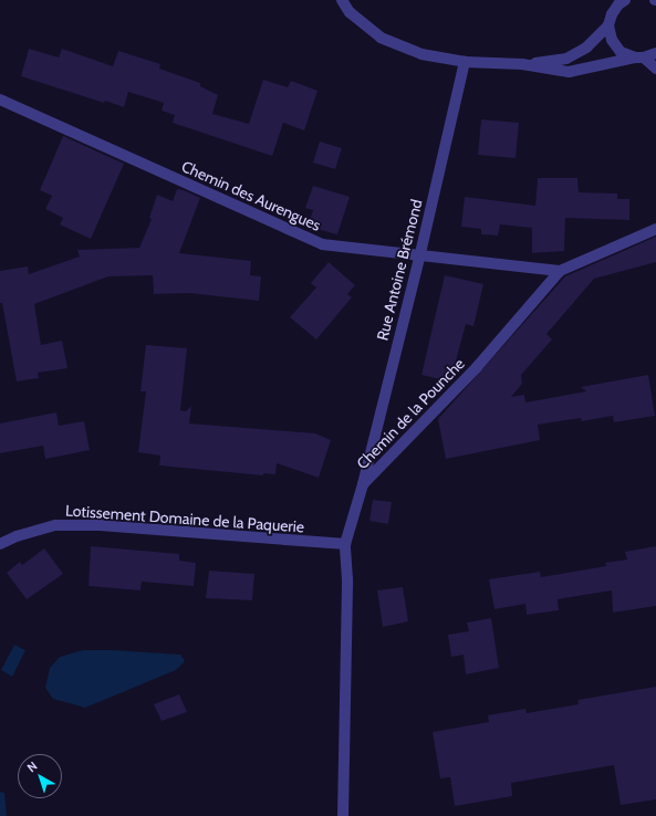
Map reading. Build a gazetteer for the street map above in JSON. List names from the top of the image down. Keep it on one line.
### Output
{"streets":{"street":["Chemin des Aurengues","Rue Antoine Brémond","Chemin de la Pounche","Lotissement Domaine de la Paquerie"]},"crossings":[["Chemin des Aurengues","Rue Antoine Brémond"],["Chemin des Aurengues","Chemin de la Pounche"],["Rue Antoine Brémond","Chemin de la Pounche"],["Chemin de la Pounche","Lotissement Domaine de la Paquerie"]],"north":"top left"}
